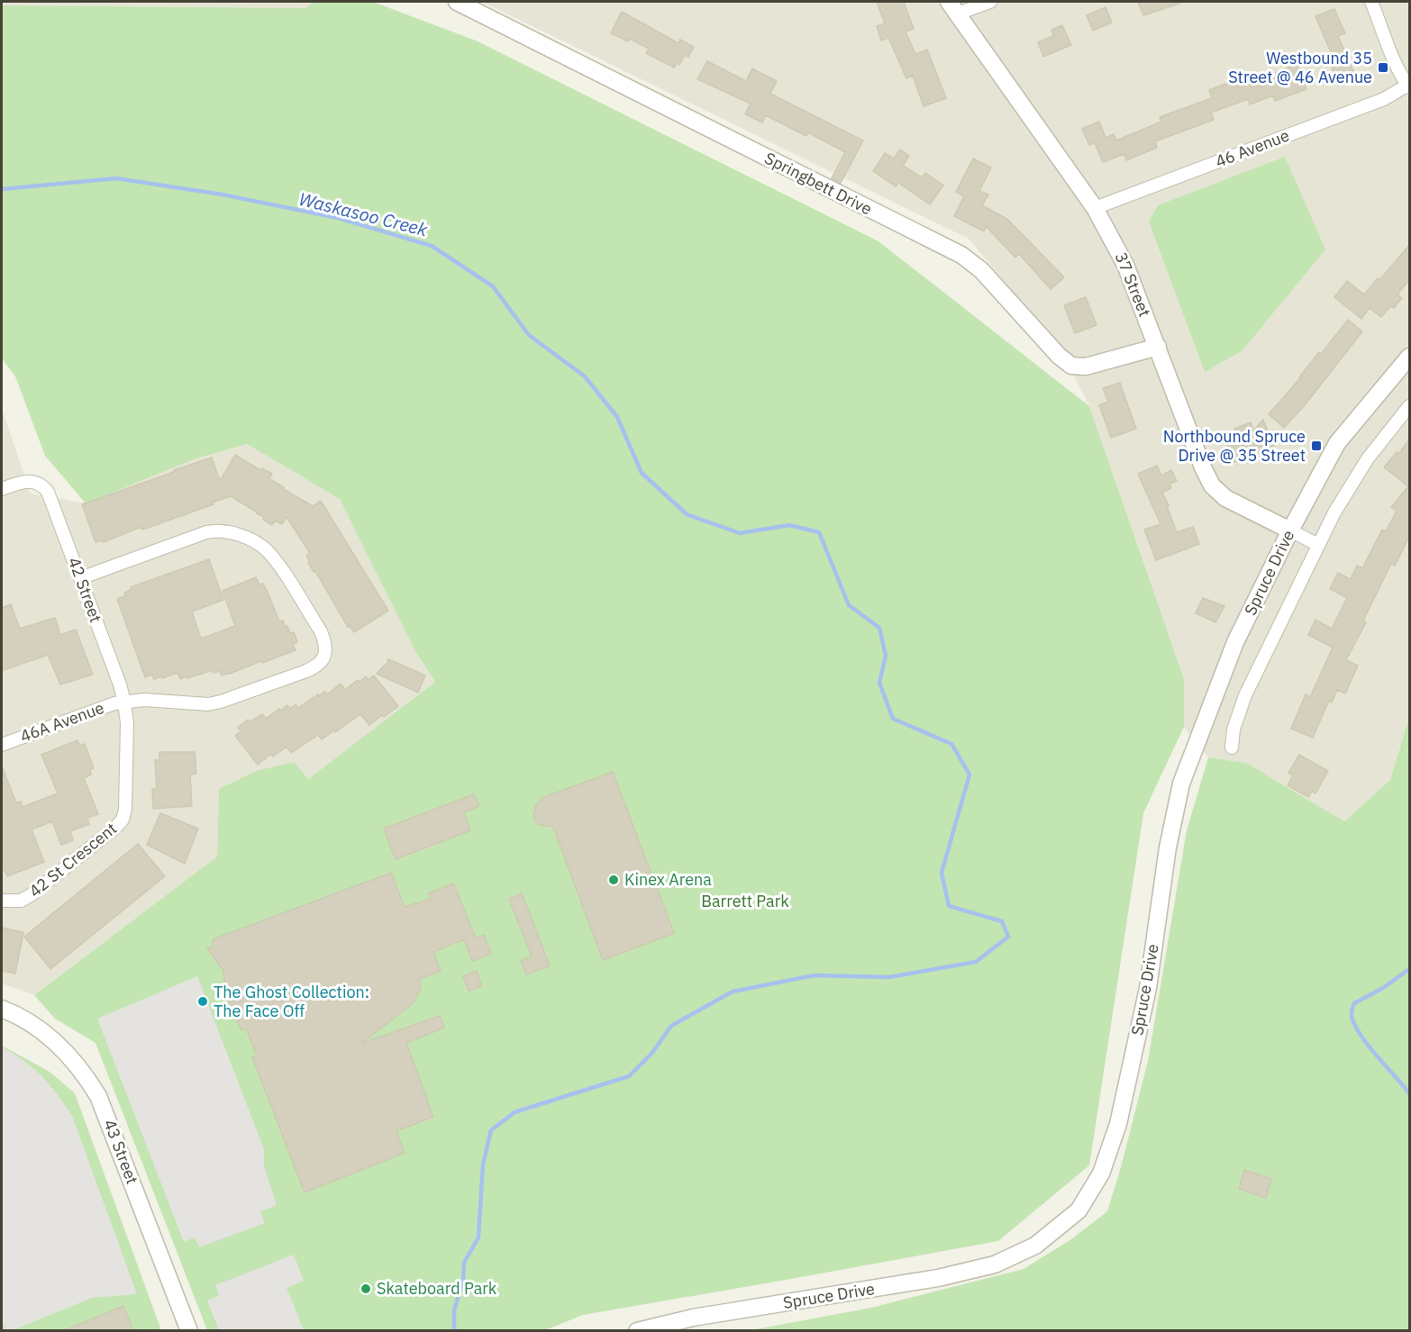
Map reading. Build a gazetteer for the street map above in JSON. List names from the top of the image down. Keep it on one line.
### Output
{"streets":{"street":["46 Avenue","Springbett Drive","37 Street","Spruce Drive","42 Street","46A Avenue","42 St Crescent","43 Street"]},"crossings":[["46 Avenue","37 Street"],["Springbett Drive","37 Street"],["37 Street","Spruce Drive"],["42 Street","46A Avenue"],["42 Street","42 St Crescent"],["46A Avenue","42 St Crescent"]],"water":["Waskasoo Creek"],"parks":["Barrett Park"],"places":{"transit":["Westbound 35 Street @ 46 Avenue","Northbound Spruce Drive @ 35 Street"],"other":["Kinex Arena","The Ghost Collection: The Face Off","Skateboard Park"]}}
